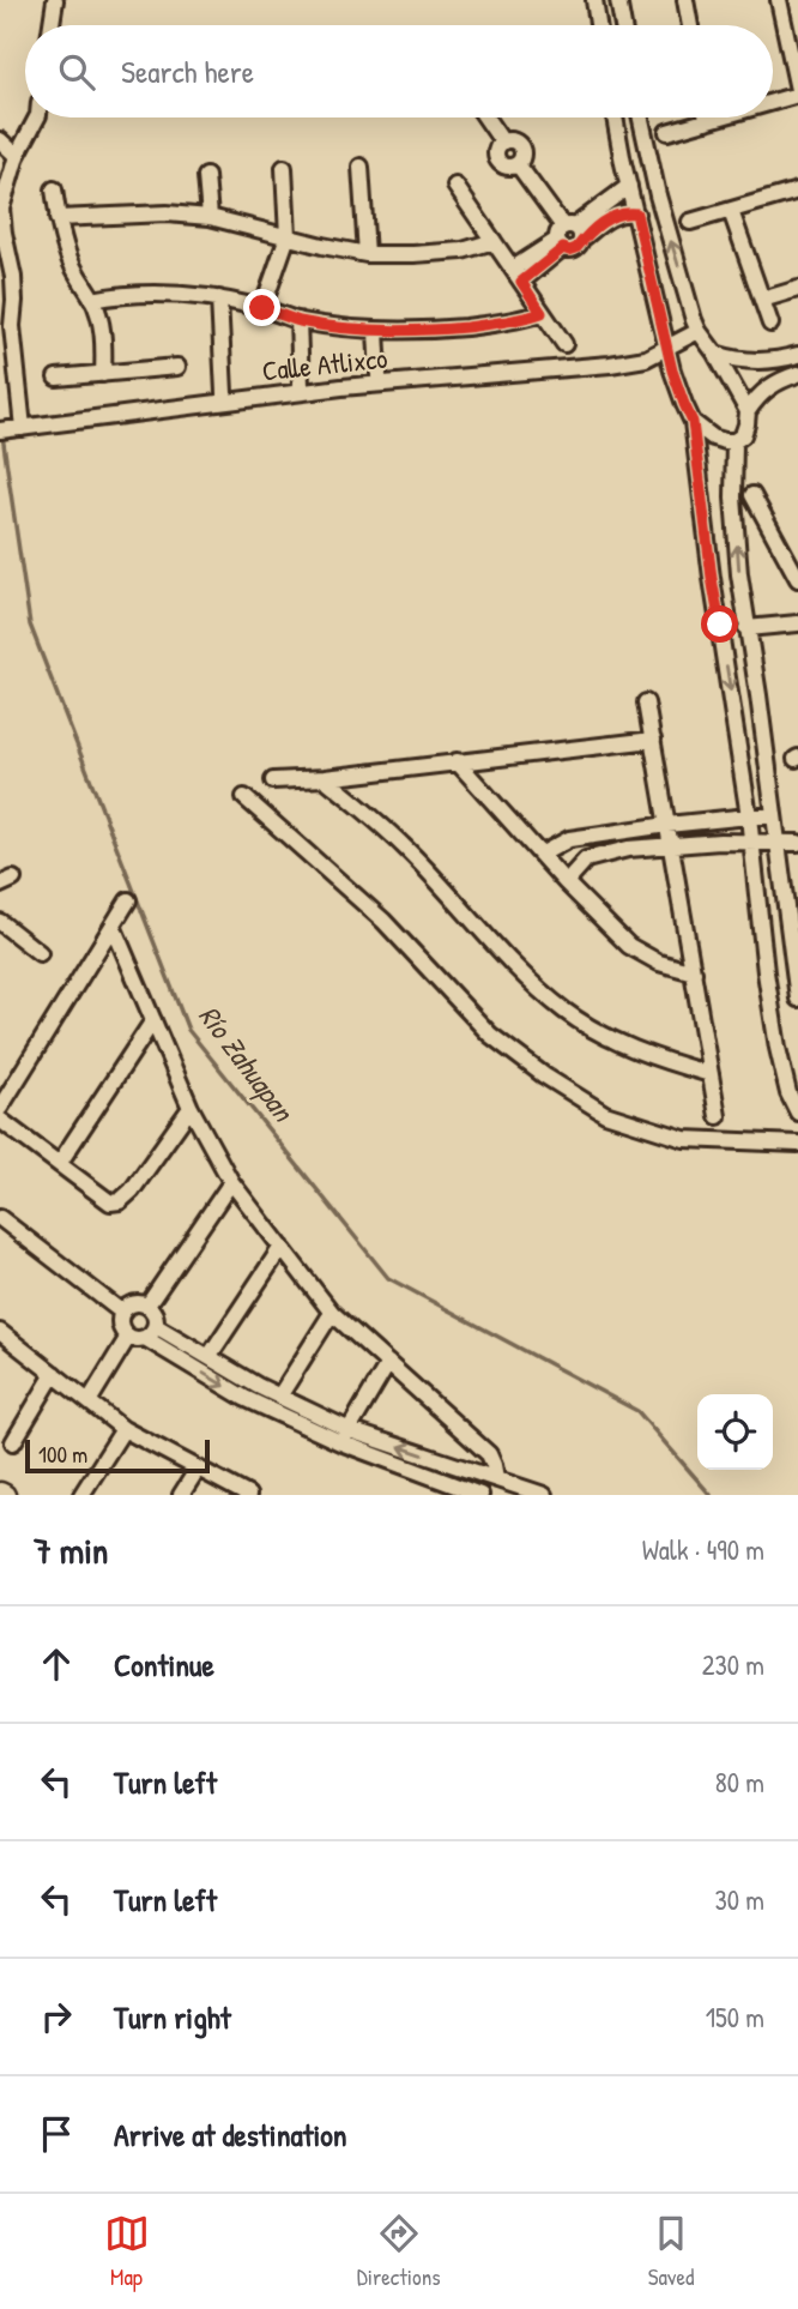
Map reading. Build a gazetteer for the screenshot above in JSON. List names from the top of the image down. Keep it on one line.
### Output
{"streets":{"street":["Calle Atlixco"]},"water":["Río Zahuapan"],"scale_bar":"100 m","page":{"search":"Search here","scale":"100 m","heading":["7 min","Walk · 490 m"],"list":[["Continue","230 m"],["Turn left","80 m"],["Turn left","30 m"],["Turn right","150 m"],"Arrive at destination"],"nav":["Map","Directions","Saved"]}}
